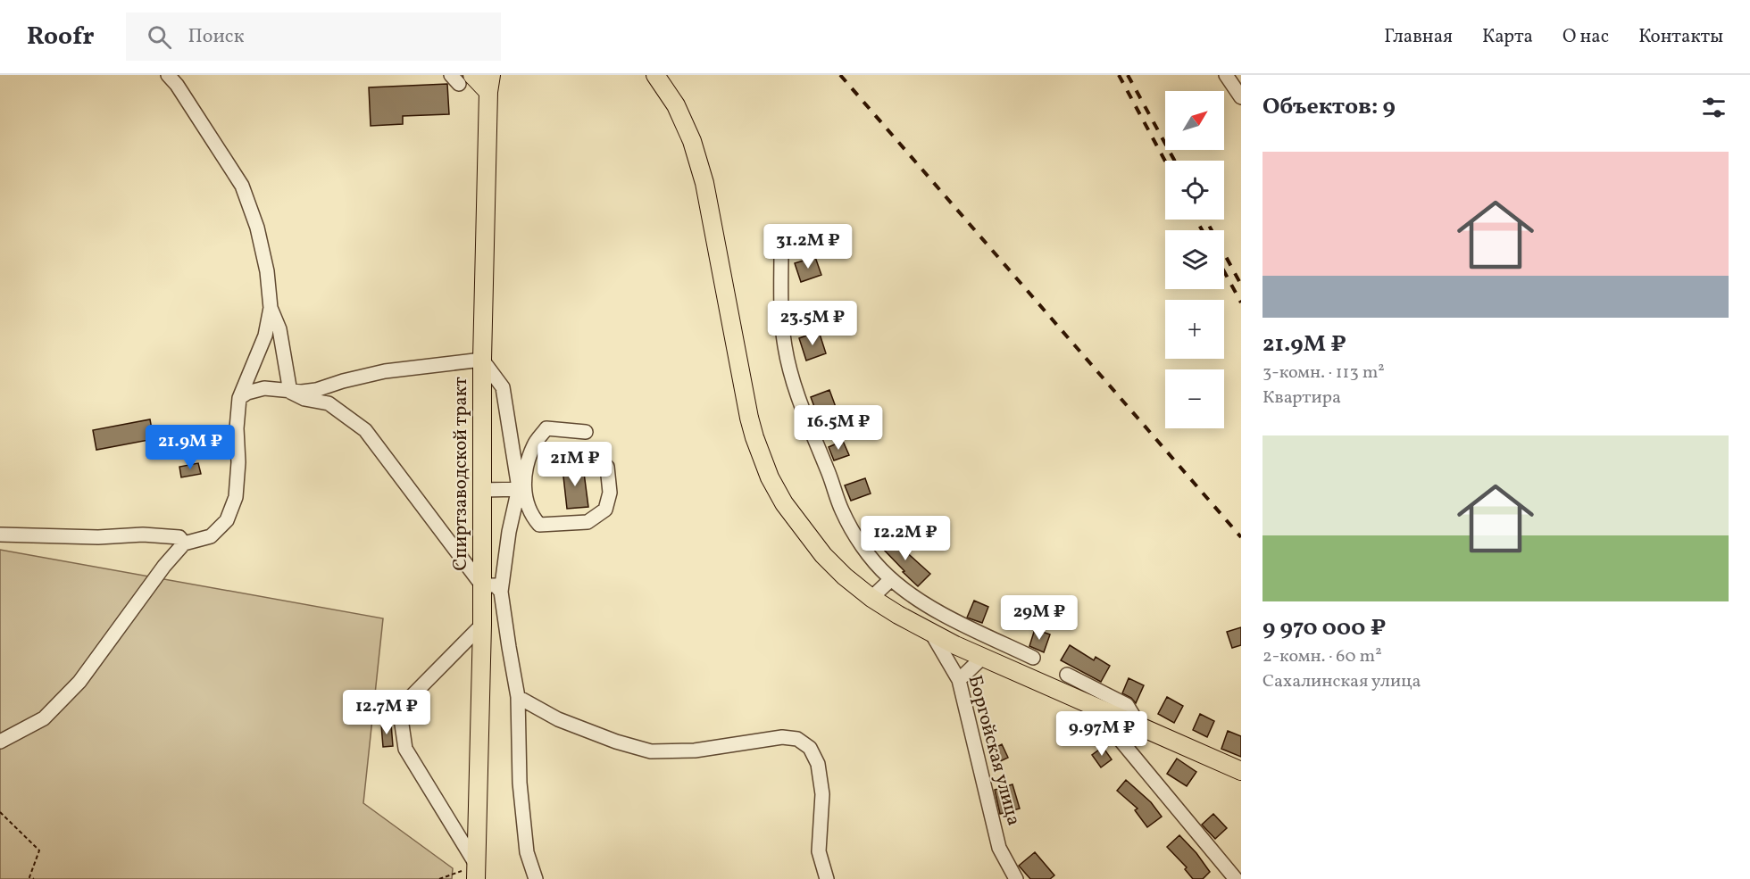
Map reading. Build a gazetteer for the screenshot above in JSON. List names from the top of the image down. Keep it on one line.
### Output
{"streets":{"main road":["Спиртзаводской тракт"],"street":["Боргойская улица"]},"north":"top right","page":{"header":"Roofr","search":"Поиск","nav":["Главная","Карта","О нас","Контакты"],"heading":"Объектов: 9","map_buttons":["+","−"],"list":[{"name":"21.9M ₽","note":"3-комн. · 113 m² · Квартира"},{"name":"9 970 000 ₽","note":"2-комн. · 60 m² · Сахалинская улица"}],"price":["31.2M ₽","23.5M ₽","16.5M ₽","21.9M ₽","21M ₽","12.2M ₽","29M ₽","12.7M ₽","9.97M ₽"]}}
